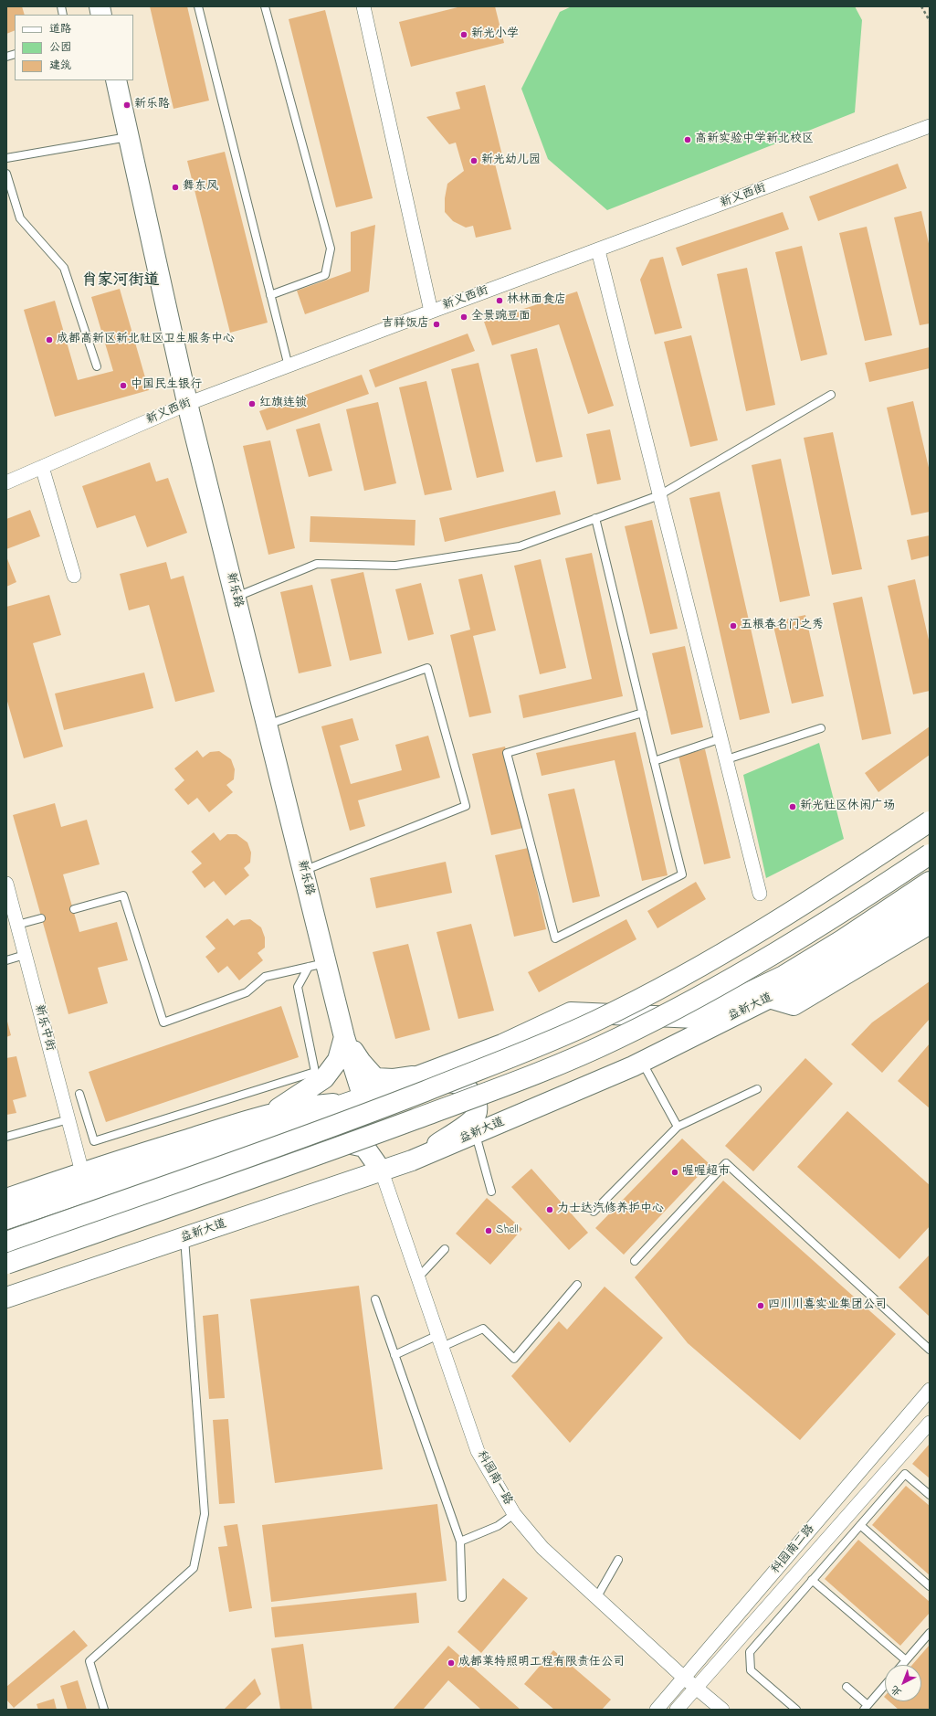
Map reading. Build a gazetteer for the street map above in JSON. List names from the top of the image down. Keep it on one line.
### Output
{"streets":{"main road":["新乐路","益新大道"],"street":["新义西街","新乐中街","科园南一路","科园南二路"]},"crossings":[["新义西街","新乐路"],["新乐路","益新大道"],["益新大道","科园南一路"],["科园南一路","科园南二路"]],"districts":["肖家河街道"],"places":["新光小学","新乐路","高新实验中学新北校区","新光幼儿园","舞东风","林林面食店","全景豌豆面","吉祥饭店","成都高新区新北社区卫生服务中心","中国民生银行","红旗连锁","五粮春名门之秀","新光社区休闲广场","喔喔超市","力士达汽修养护中心","Shell","四川川喜实业集团公司","成都莱特照明工程有限责任公司"],"legend":["道路","公园","建筑"],"north":"bottom left"}
